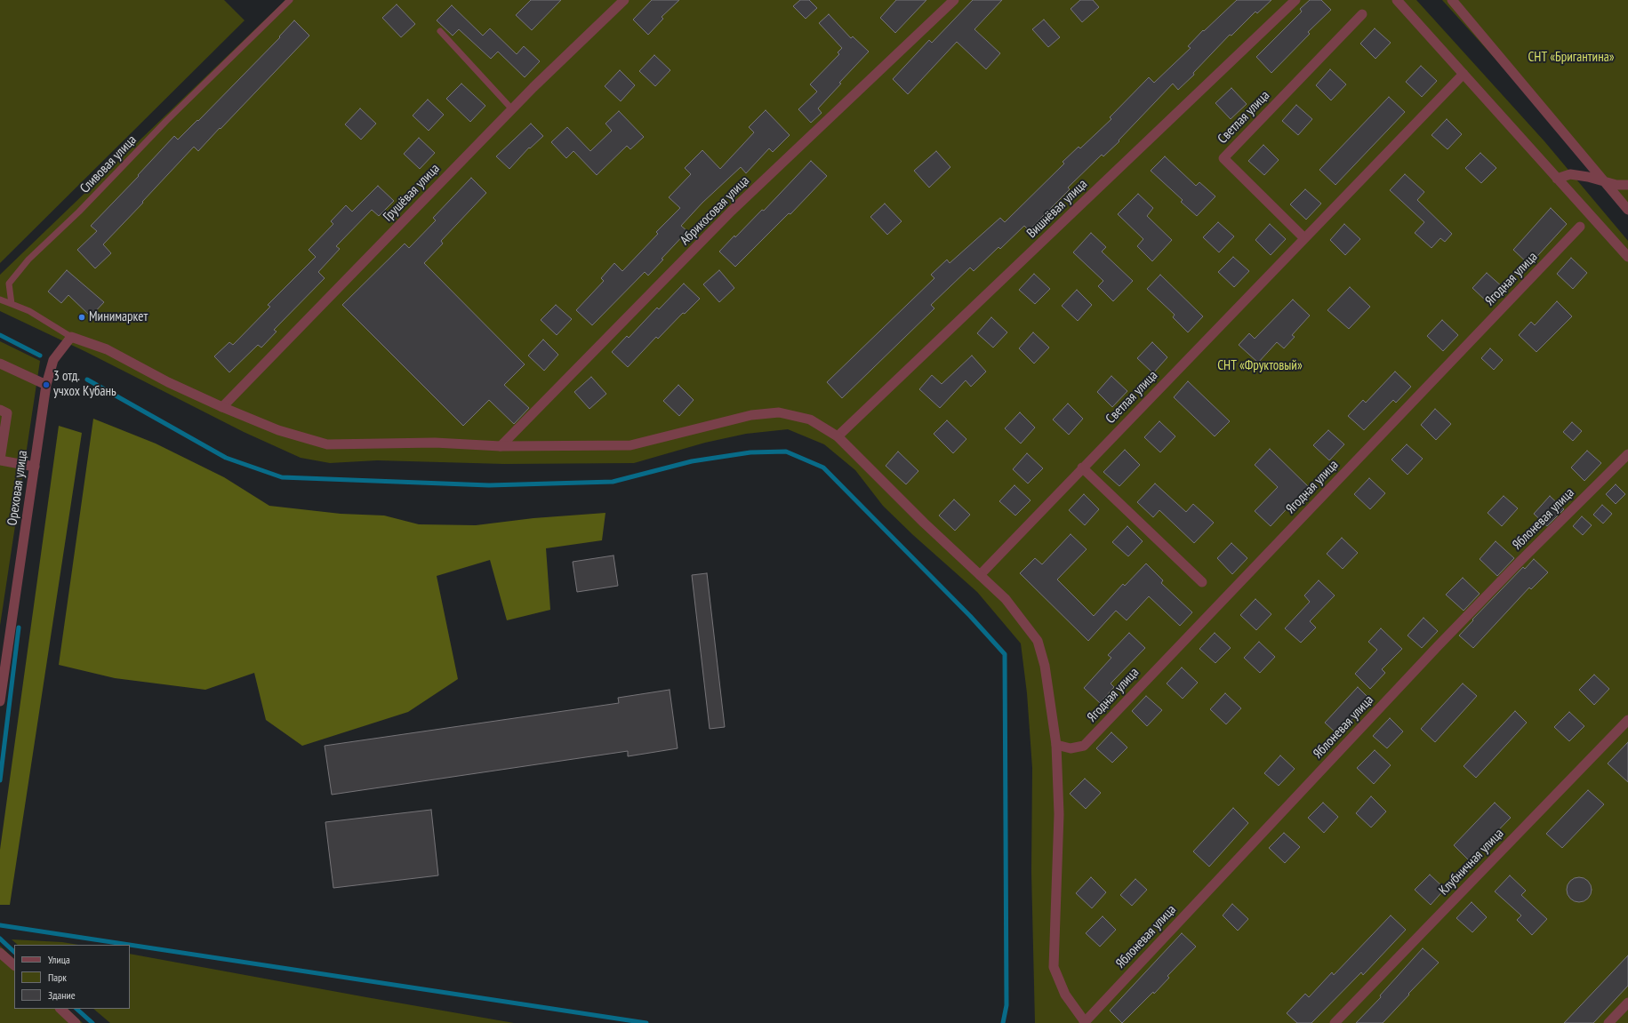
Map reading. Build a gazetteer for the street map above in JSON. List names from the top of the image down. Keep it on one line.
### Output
{"streets":{"street":["Светлая улица","Грушёвая улица","Вишнёвая улица","Абрикосовая улица","Ягодная улица","Ореховая улица","Яблоневая улица","Клубничная улица"],"lane":["Сливовая улица"]},"parks":["СНТ «Бригантина»","СНТ «Фруктовый»"],"places":["Минимаркет","3 отд. учхох Кубань"],"legend":["Улица","Парк","Здание"]}
